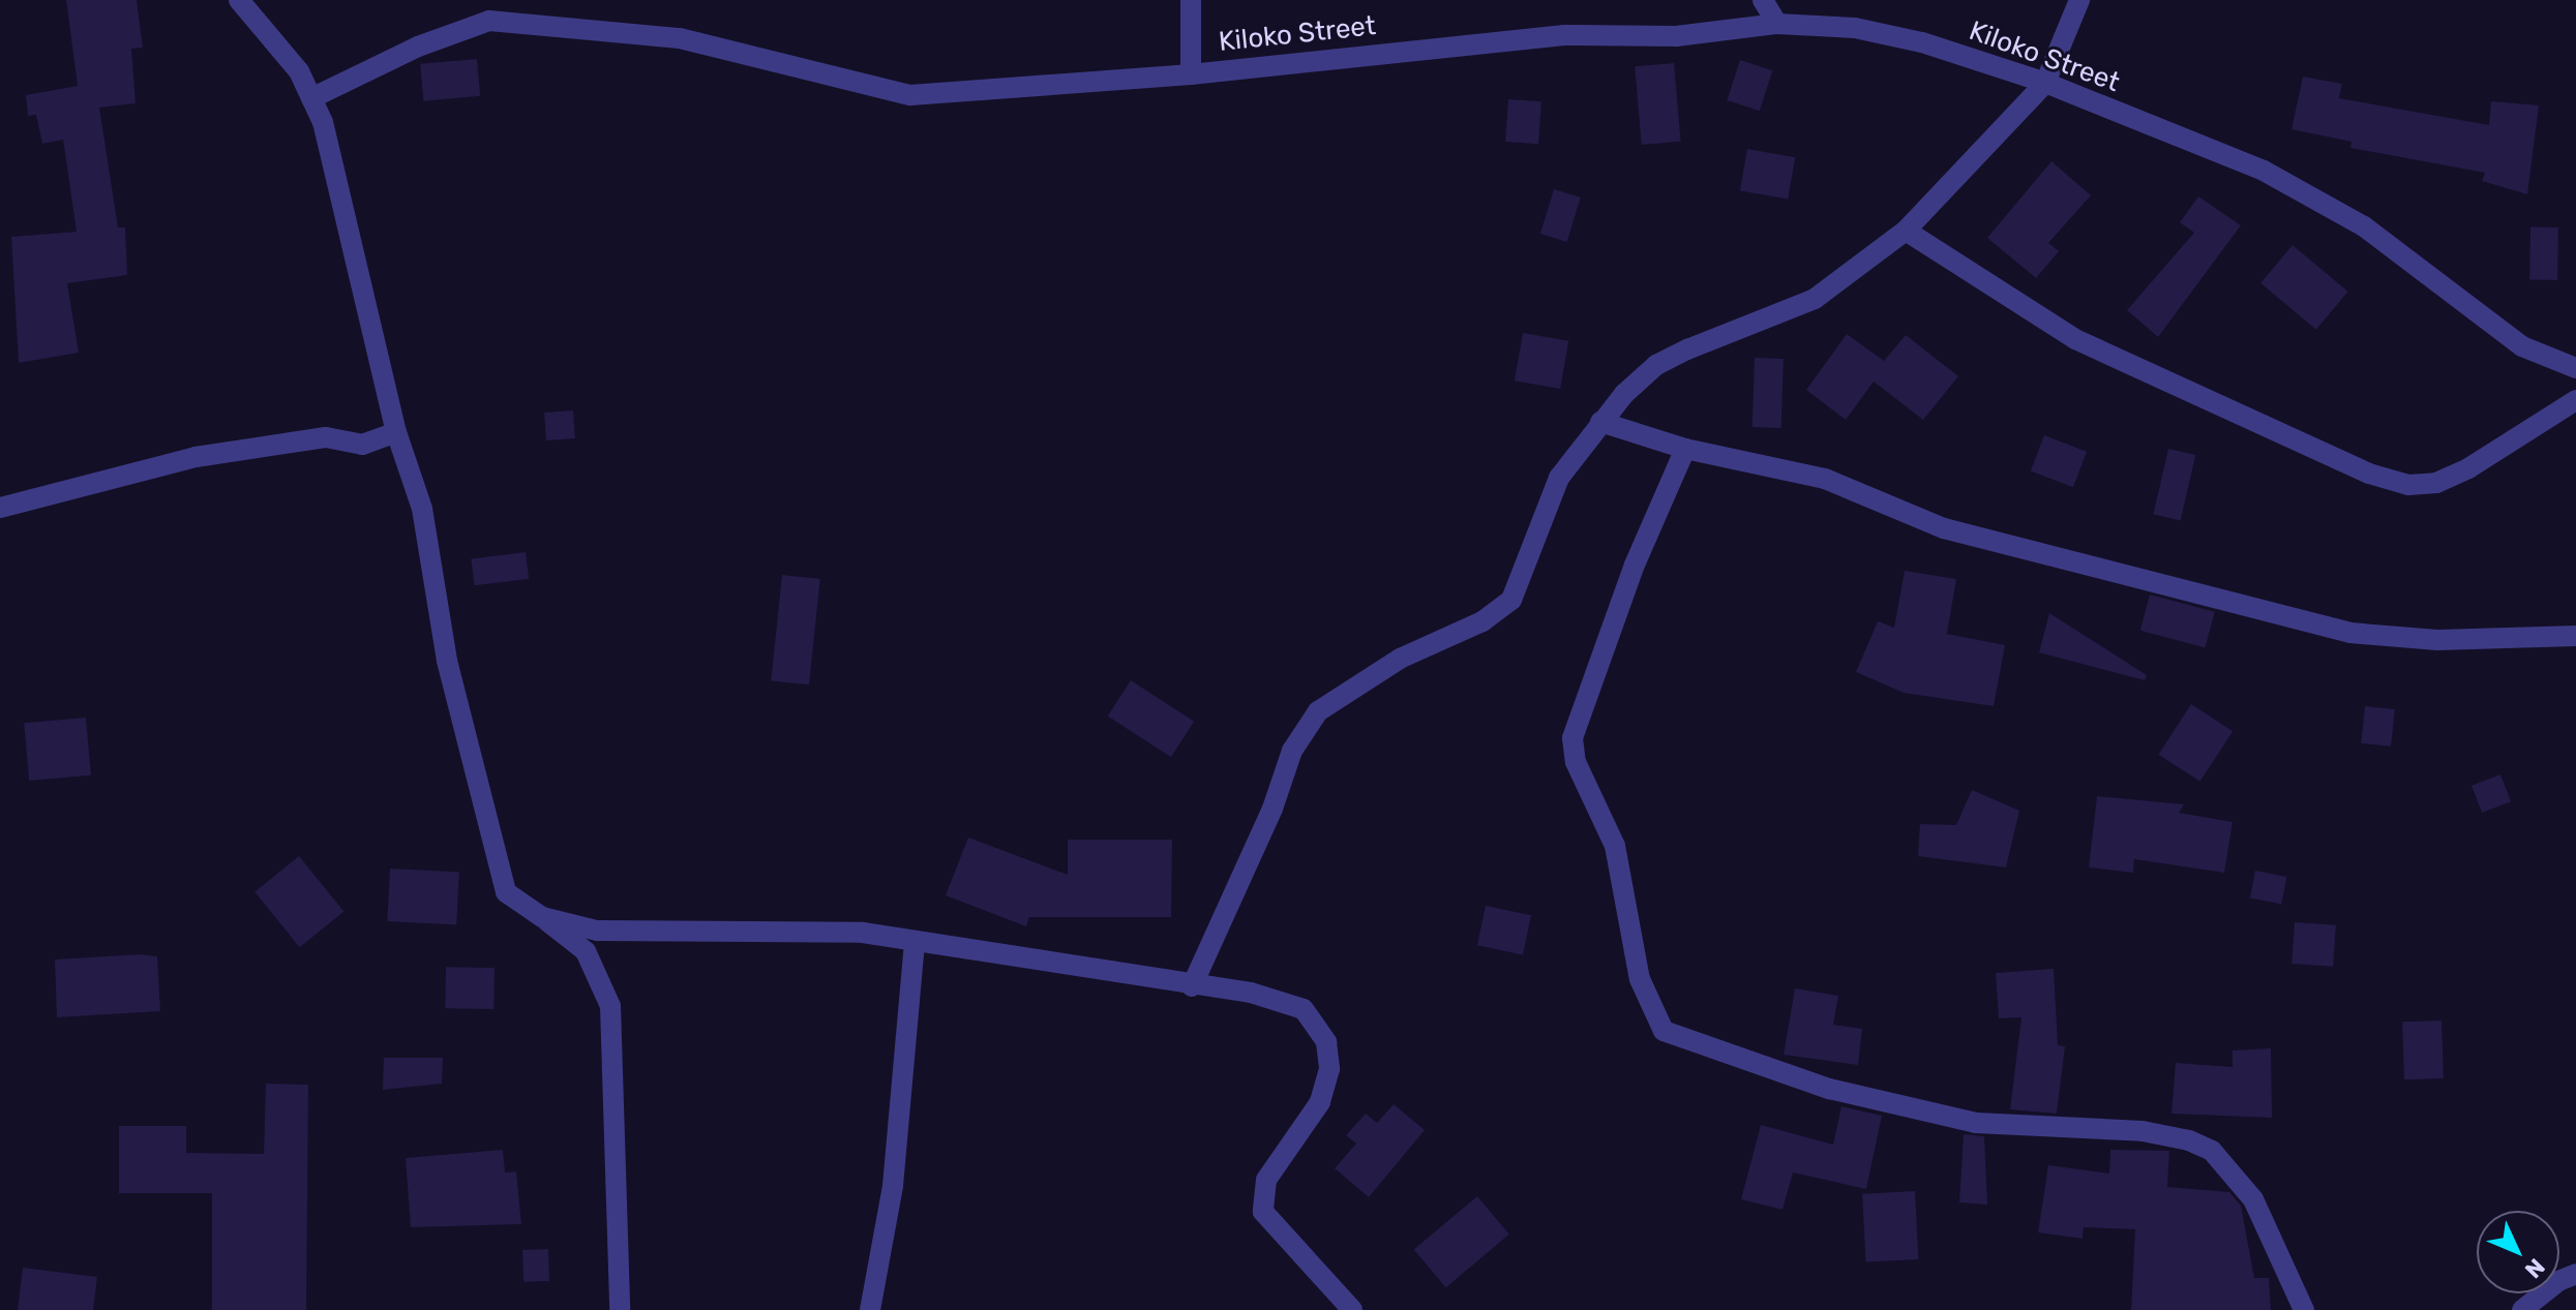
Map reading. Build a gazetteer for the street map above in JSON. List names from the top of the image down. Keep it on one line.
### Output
{"streets":{"street":["Kiloko Street"]},"north":"bottom right"}
